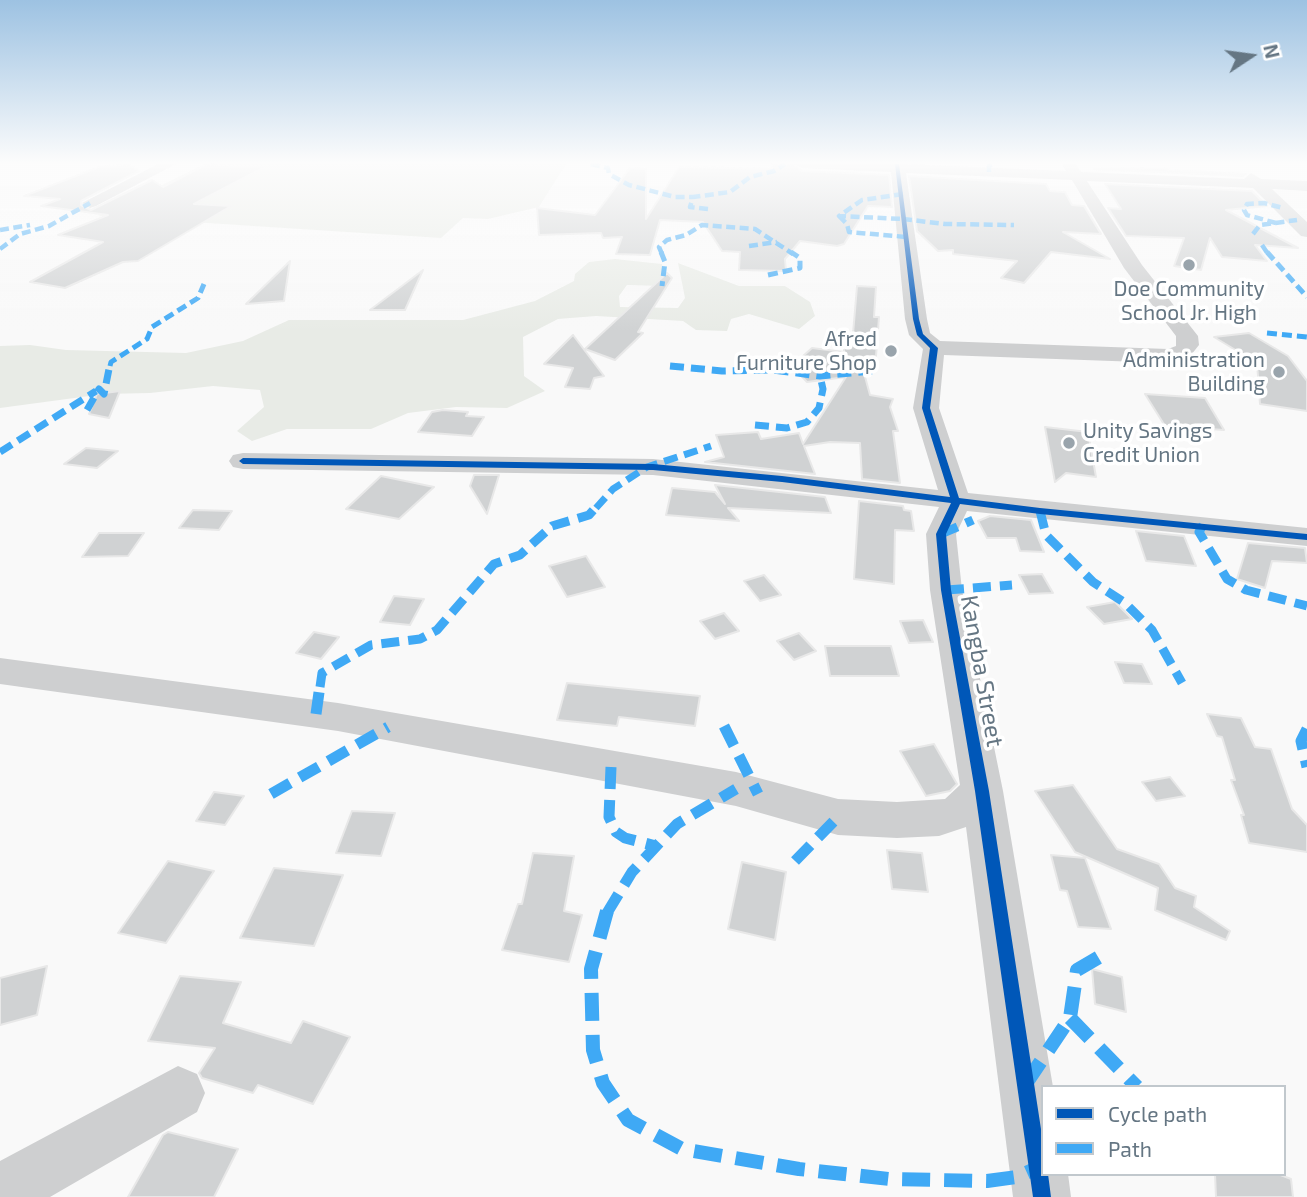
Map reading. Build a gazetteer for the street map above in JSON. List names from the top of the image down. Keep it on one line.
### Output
{"streets":{"street":["Kangba Street"]},"places":["Doe Community School Jr. High","Afred Furniture Shop","Administration Building","Unity Savings Credit Union"],"legend":["Cycle path","Path"],"north":"right"}
